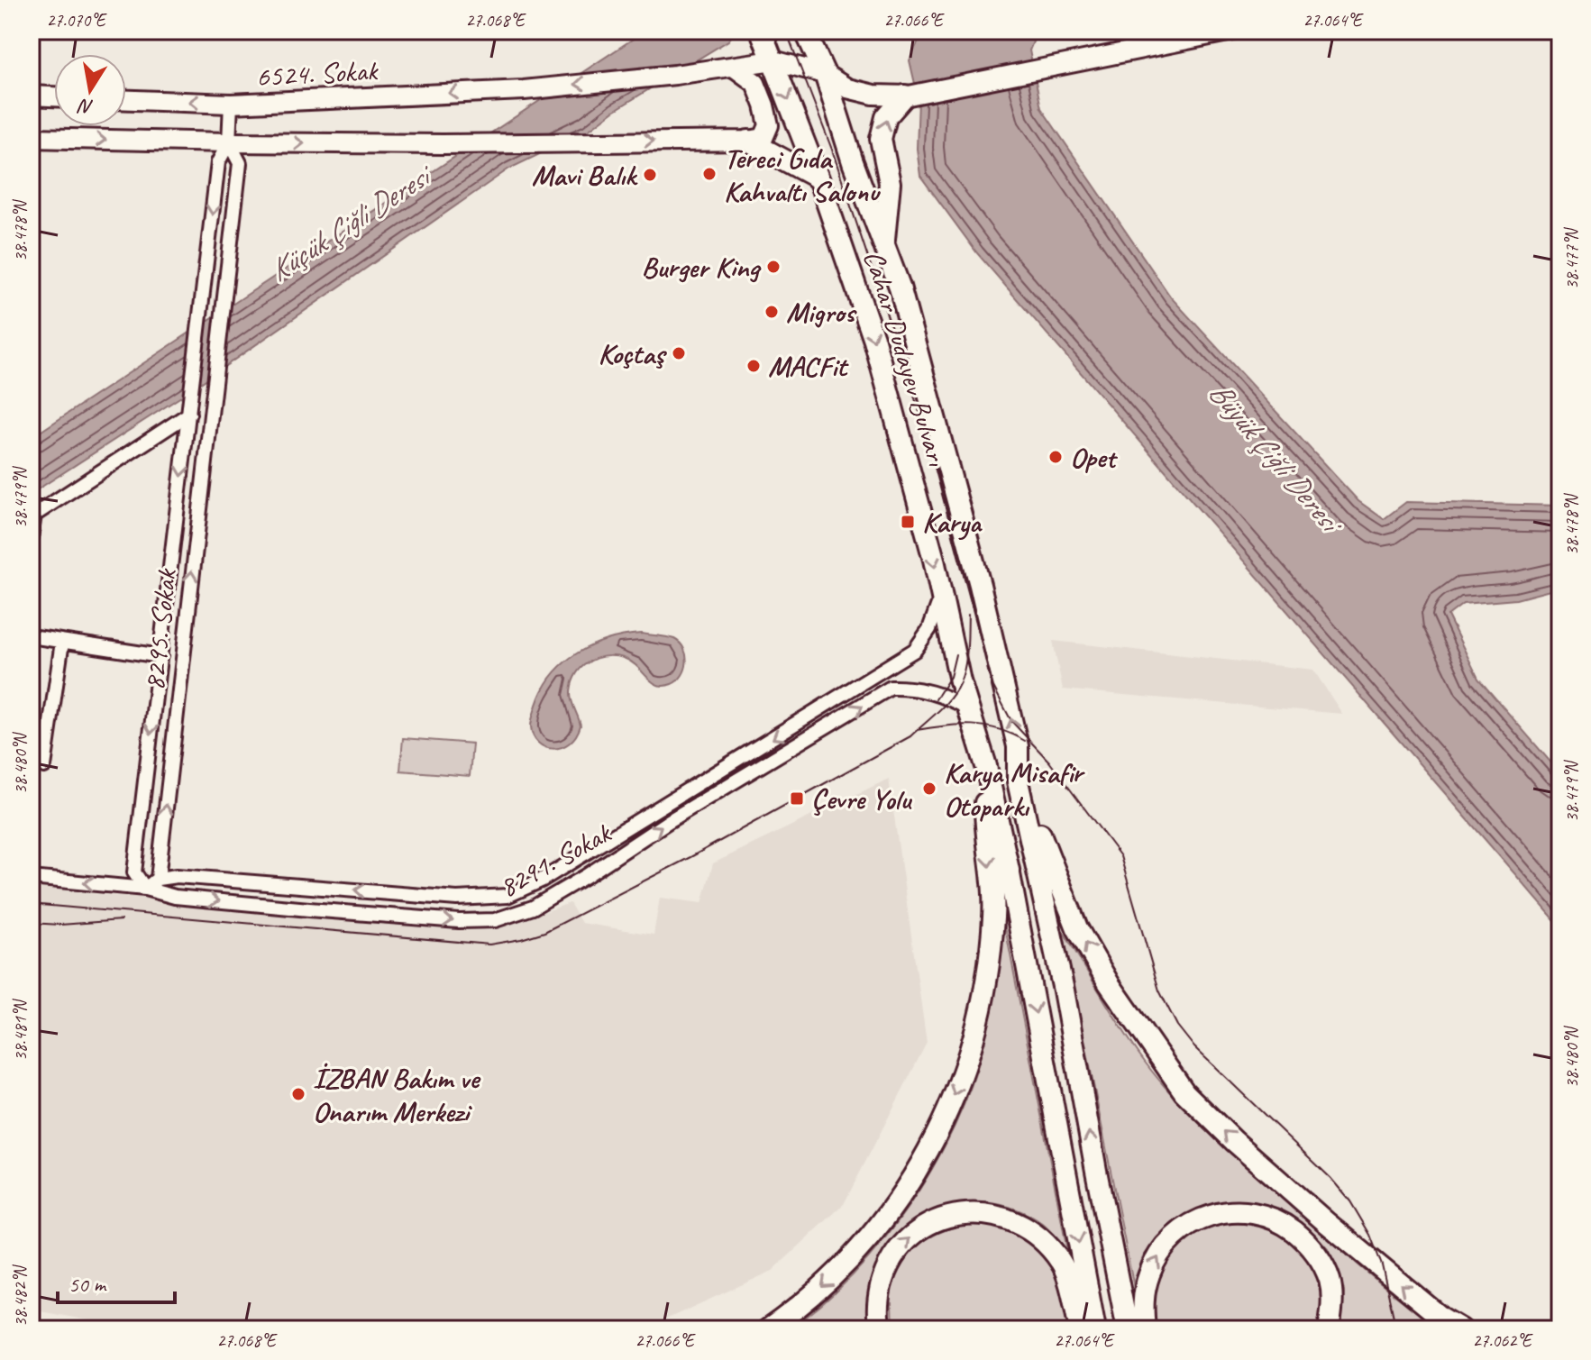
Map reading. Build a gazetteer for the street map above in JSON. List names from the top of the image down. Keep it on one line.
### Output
{"streets":{"main road":["Cahar Dudayev Bulvarı"],"street":["6524. Sokak","8295. Sokak","8291. Sokak"]},"crossings":[["6524. Sokak","Cahar Dudayev Bulvarı"],["Cahar Dudayev Bulvarı","8291. Sokak"],["8295. Sokak","8291. Sokak"]],"water":["Küçük Çiğli Deresi","Büyük Çiğli Deresi"],"places":{"other":["Tereci Gıda Kahvaltı Salonu","Mavi Balık","Burger King","Migros","Koçtaş","MACFit","Opet","Karya Misafir Otoparkı","İZBAN Bakım ve Onarım Merkezi"],"transit":["Karya","Çevre Yolu"]},"scale_bar":"50 m","north":"bottom","coordinates":["27.070°E","27.068°E","27.066°E","27.064°E","38.478°N","38.477°N","38.479°N","38.480°N","38.481°N","38.482°N","27.062°E"]}
